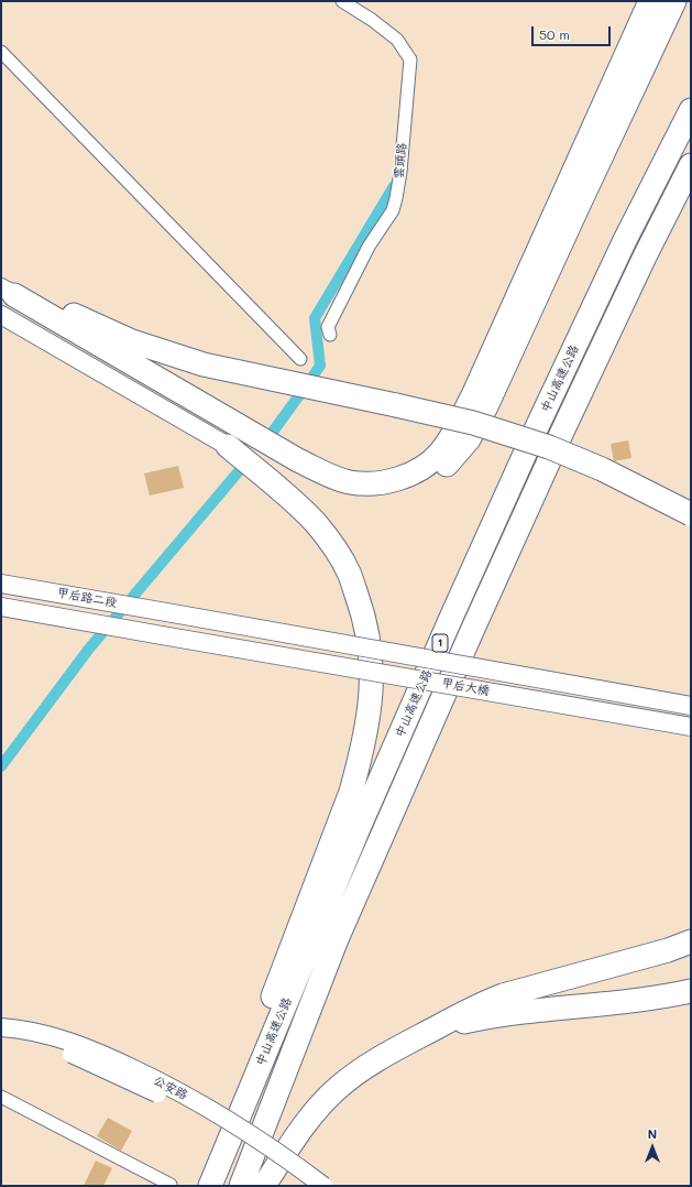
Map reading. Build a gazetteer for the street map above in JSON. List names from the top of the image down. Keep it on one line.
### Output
{"streets":{"highway":["中山高速公路","1"],"main road":["甲后路二段","甲后大橋","公安路"],"street":["雲頭路"]},"crossings":[["甲后路二段","甲后大橋"]],"scale_bar":"50 m","north":"top"}
